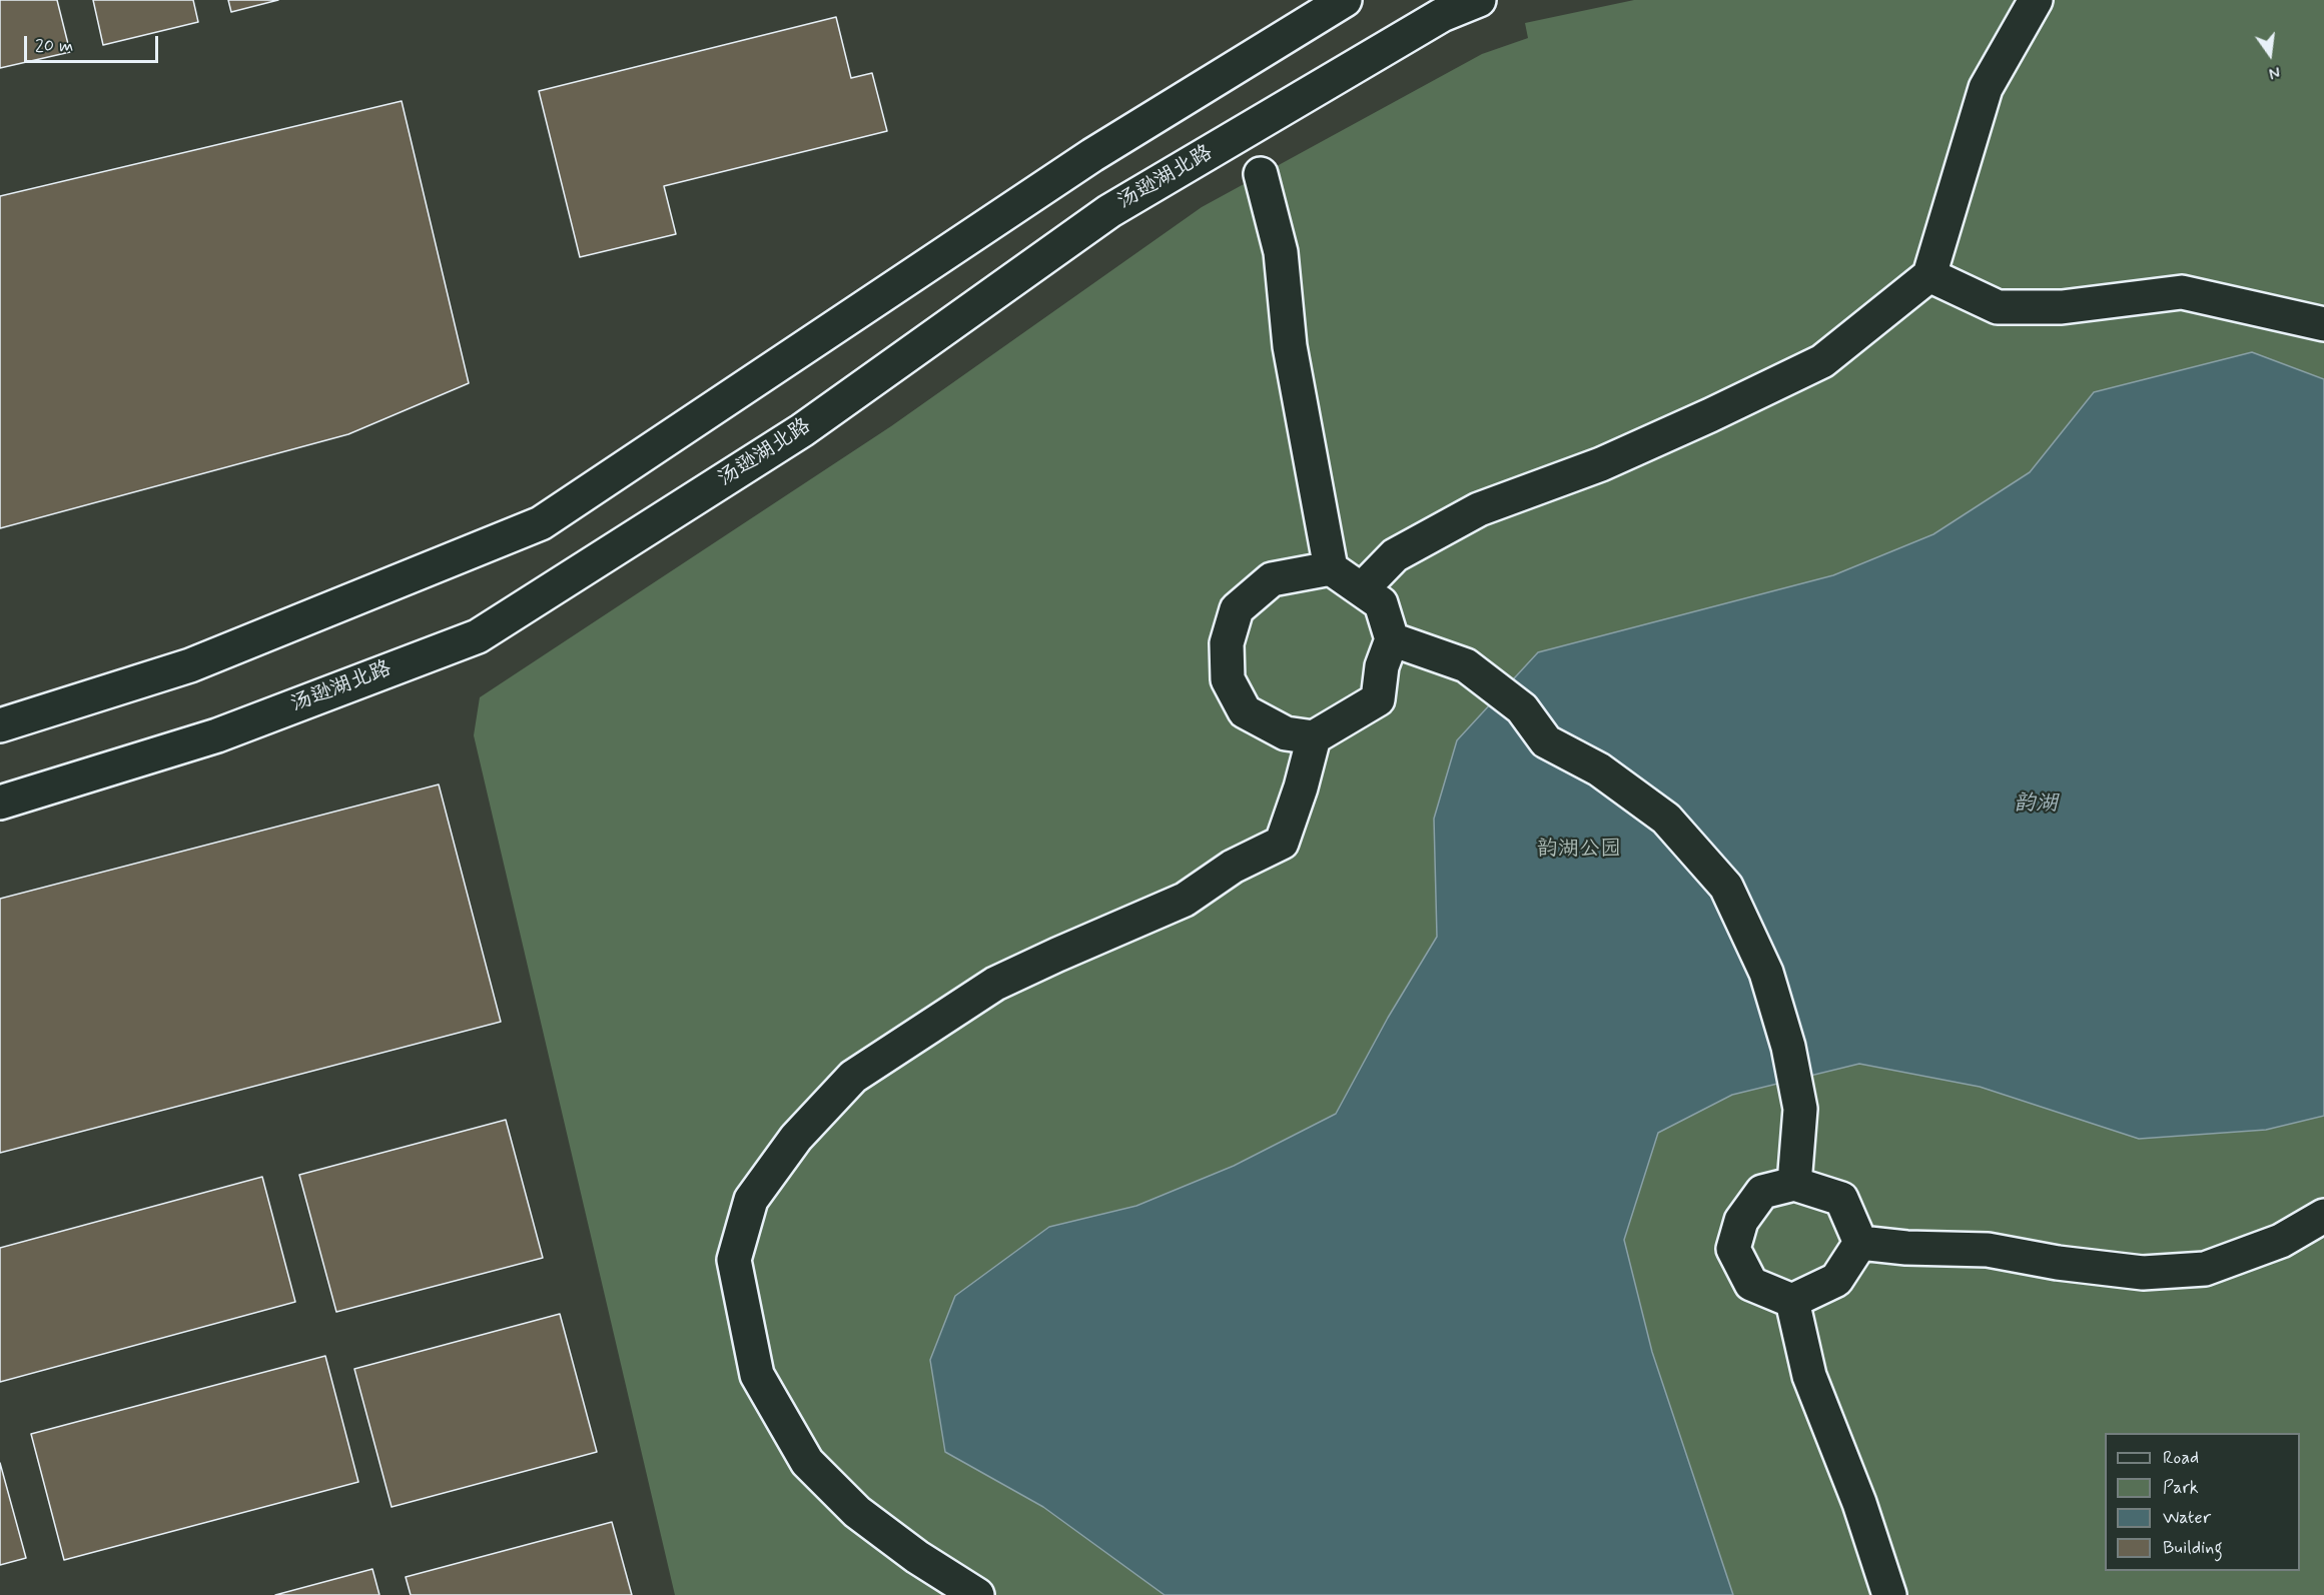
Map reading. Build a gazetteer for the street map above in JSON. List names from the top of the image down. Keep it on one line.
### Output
{"streets":{"street":["汤逊湖北路"]},"water":["韵湖"],"parks":["韵湖公园"],"legend":["Road","Park","Water","Building"],"scale_bar":"20 m","north":"bottom"}
